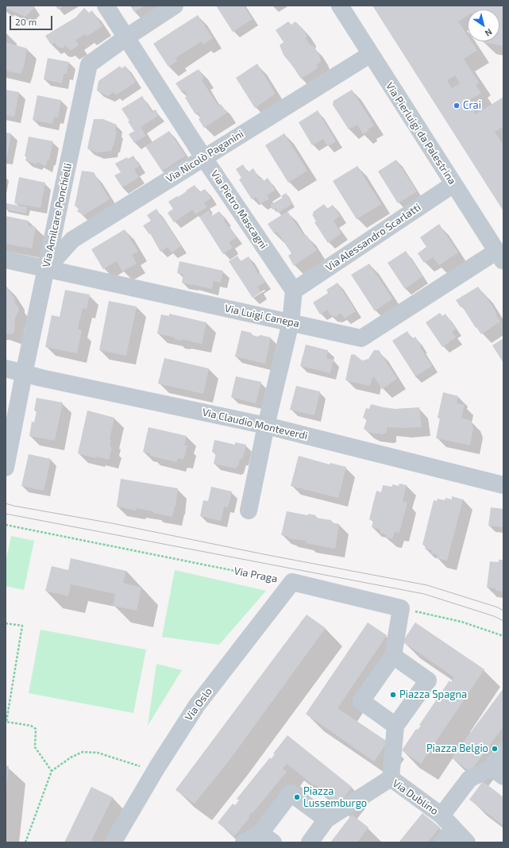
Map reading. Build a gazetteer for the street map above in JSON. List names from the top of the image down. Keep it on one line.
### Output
{"streets":{"street":["Via Pierluigi da Palestrina","Via Nicolò Paganini","Via Pietro Mascagni","Via Amilcare Ponchielli","Via Alessandro Scarlatti","Via Luigi Canepa","Via Claudio Monteverdi","Via Praga","Via Oslo","Via Dublino"]},"crossings":[["Via Pierluigi da Palestrina","Via Nicolò Paganini"],["Via Pierluigi da Palestrina","Via Alessandro Scarlatti"],["Via Pierluigi da Palestrina","Via Luigi Canepa"],["Via Nicolò Paganini","Via Pietro Mascagni"],["Via Nicolò Paganini","Via Amilcare Ponchielli"],["Via Nicolò Paganini","Via Luigi Canepa"],["Via Pietro Mascagni","Via Amilcare Ponchielli"],["Via Pietro Mascagni","Via Alessandro Scarlatti"],["Via Amilcare Ponchielli","Via Luigi Canepa"],["Via Amilcare Ponchielli","Via Claudio Monteverdi"],["Via Praga","Via Oslo"]],"places":["Crai","Piazza Spagna","Piazza Belgio","Piazza Lussemburgo"],"scale_bar":"20 m","north":"bottom right"}
